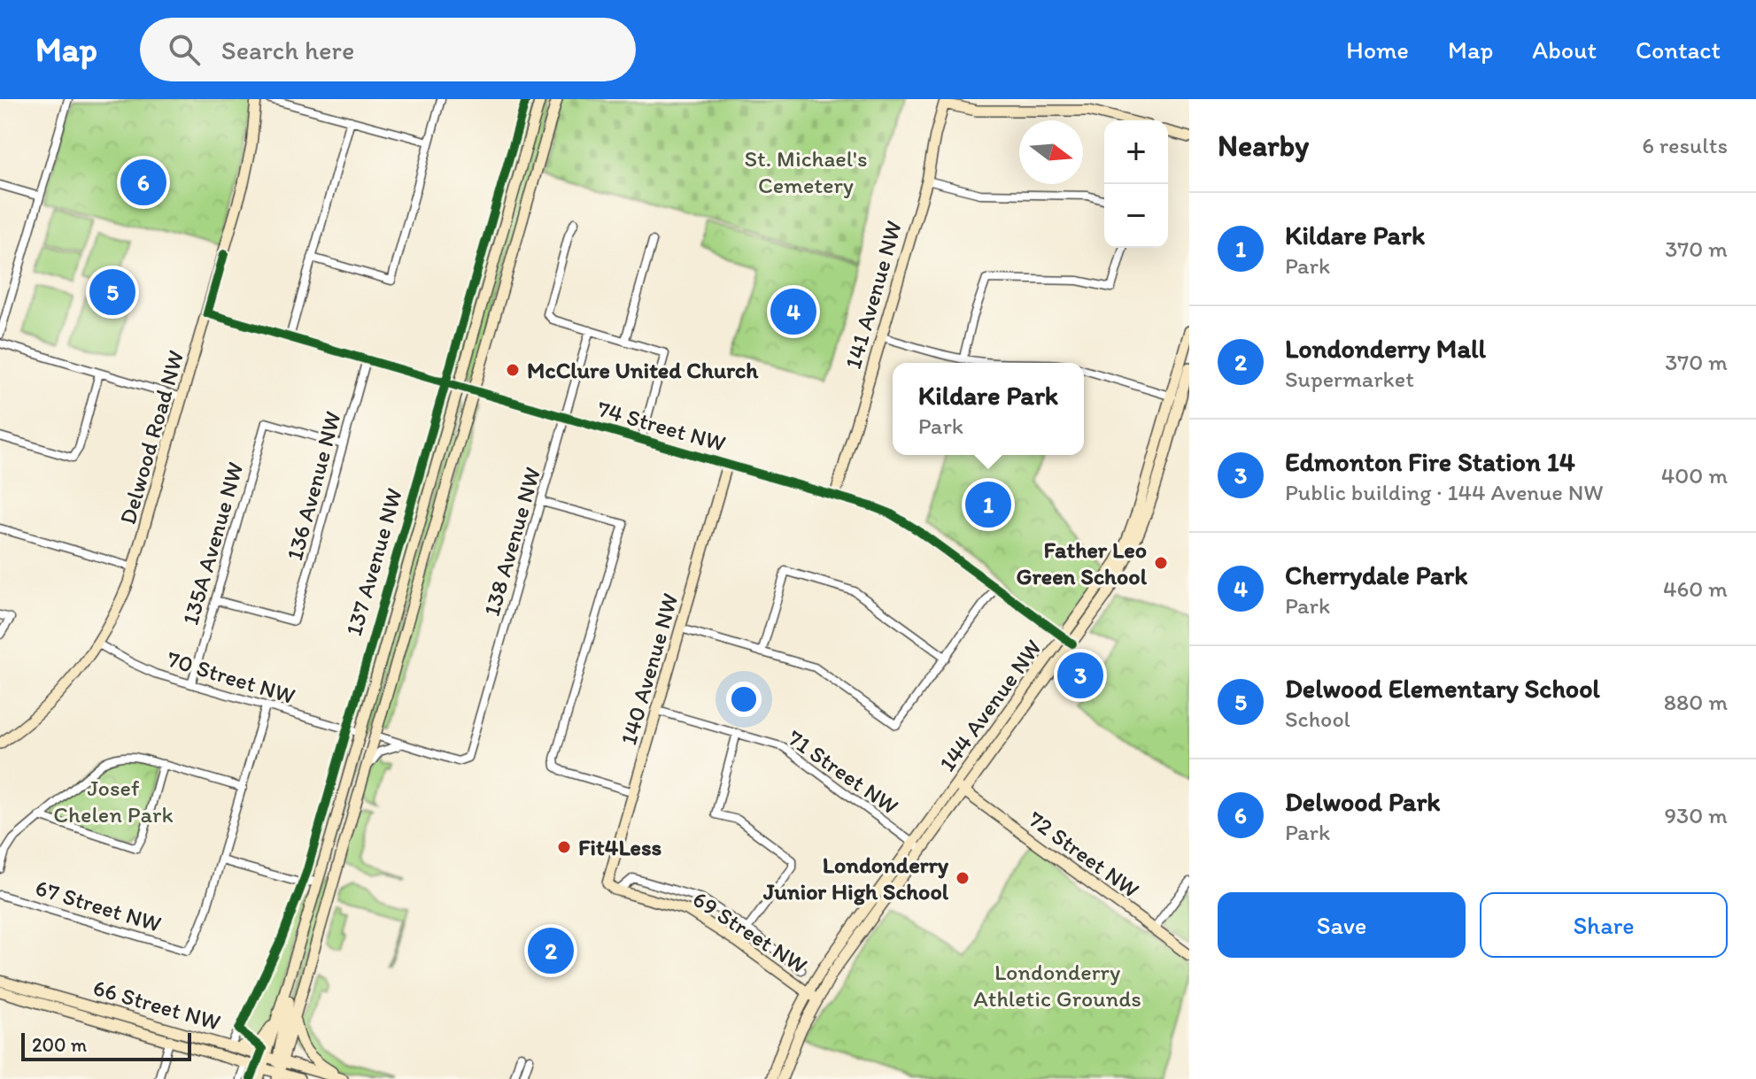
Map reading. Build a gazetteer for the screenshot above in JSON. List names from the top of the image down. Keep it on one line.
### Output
{"streets":{"street":["141 Avenue NW","74 Street NW","Delwood Road NW","136 Avenue NW","138 Avenue NW","135A Avenue NW","137 Avenue NW","140 Avenue NW","70 Street NW","144 Avenue NW","71 Street NW","72 Street NW","67 Street NW","69 Street NW","66 Street NW"]},"crossings":[["141 Avenue NW","74 Street NW"],["74 Street NW","Delwood Road NW"],["74 Street NW","136 Avenue NW"],["74 Street NW","138 Avenue NW"],["74 Street NW","137 Avenue NW"],["74 Street NW","140 Avenue NW"],["74 Street NW","144 Avenue NW"],["Delwood Road NW","70 Street NW"],["136 Avenue NW","135A Avenue NW"],["135A Avenue NW","70 Street NW"],["137 Avenue NW","70 Street NW"],["137 Avenue NW","66 Street NW"],["140 Avenue NW","71 Street NW"],["140 Avenue NW","69 Street NW"],["144 Avenue NW","71 Street NW"],["144 Avenue NW","72 Street NW"],["144 Avenue NW","69 Street NW"]],"parks":["St. Michael's Cemetery","Josef Chelen Park","Londonderry Athletic Grounds"],"places":["McClure United Church","Father Leo Green School","Fit4Less","Londonderry Junior High School"],"scale_bar":"200 m","north":"right","page":{"header":"Map","search":"Search here","nav":["Home","Map","About","Contact"],"heading":["Nearby","6 results"],"map_buttons":["+","−"],"pins":["6","5","4","1","3","2"],"list":[{"mark":"1","name":"Kildare Park","note":"Park","value":"370 m"},{"mark":"2","name":"Londonderry Mall","note":"Supermarket","value":"370 m"},{"mark":"3","name":"Edmonton Fire Station 14","note":"Public building · 144 Avenue NW","value":"400 m"},{"mark":"4","name":"Cherrydale Park","note":"Park","value":"460 m"},{"mark":"5","name":"Delwood Elementary School","note":"School","value":"880 m"},{"mark":"6","name":"Delwood Park","note":"Park","value":"930 m"}],"popup":["Kildare Park","Park"],"buttons":["Save","Share"],"scale":"200 m"}}
